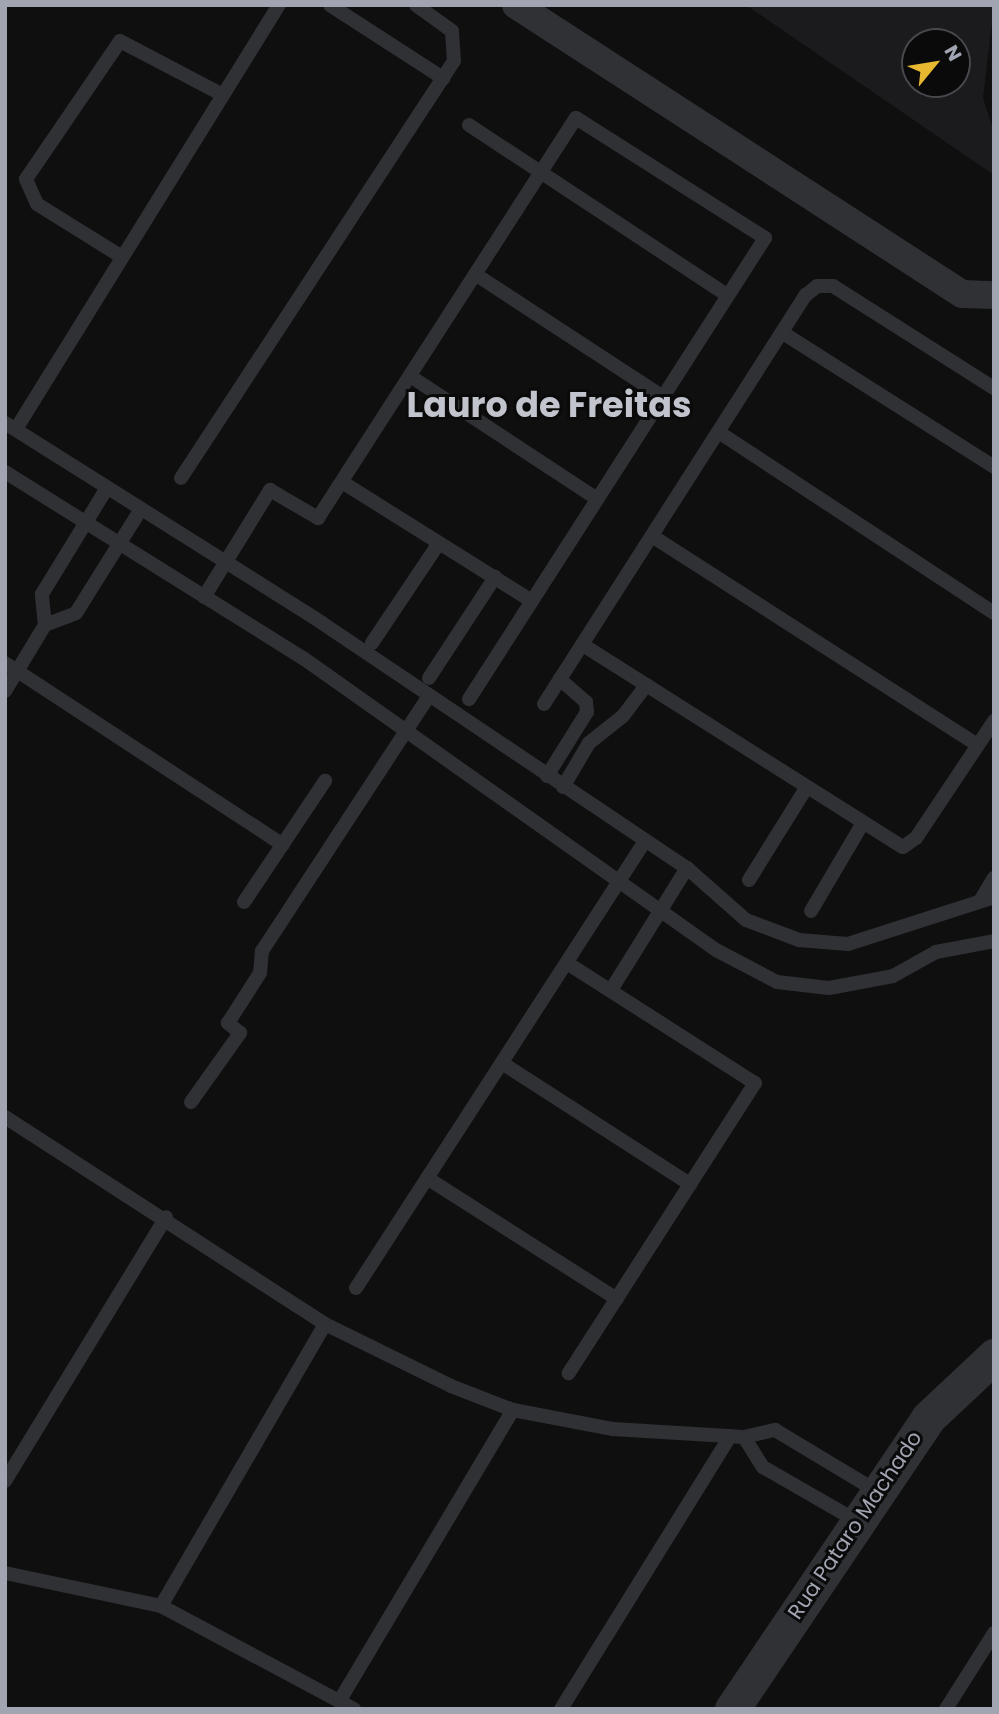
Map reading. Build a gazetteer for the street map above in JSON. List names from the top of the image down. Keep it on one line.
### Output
{"streets":{"street":["Rua Pataro Machado"]},"districts":["Lauro de Freitas"],"north":"top right"}
